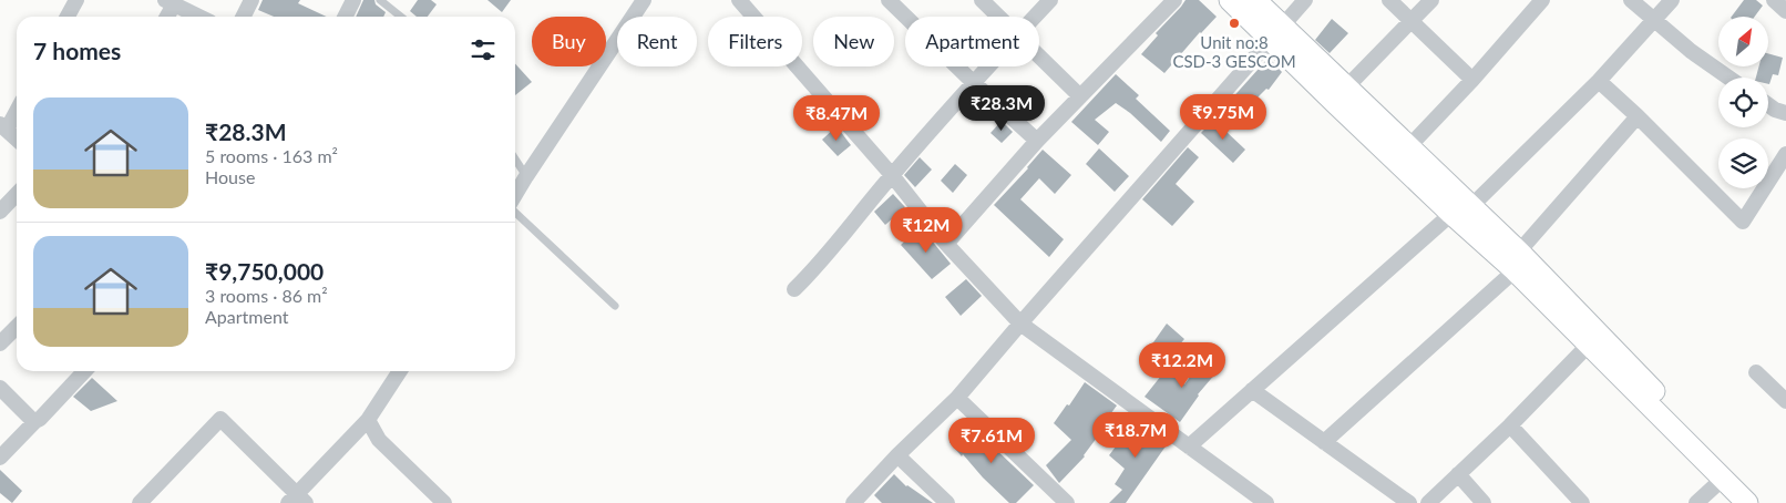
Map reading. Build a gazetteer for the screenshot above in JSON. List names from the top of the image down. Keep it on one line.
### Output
{"places":["Unit no:8 CSD-3 GESCOM"],"north":"top right","page":{"chip":["Buy","Rent","Filters","New","Apartment"],"heading":"7 homes","list":[{"name":"₹28.3M","note":"5 rooms · 163 m² · House"},{"name":"₹9,750,000","note":"3 rooms · 86 m² · Apartment"}],"price":["₹28.3M","₹9.75M","₹8.47M","₹12M","₹12.2M","₹18.7M","₹7.61M"]}}
